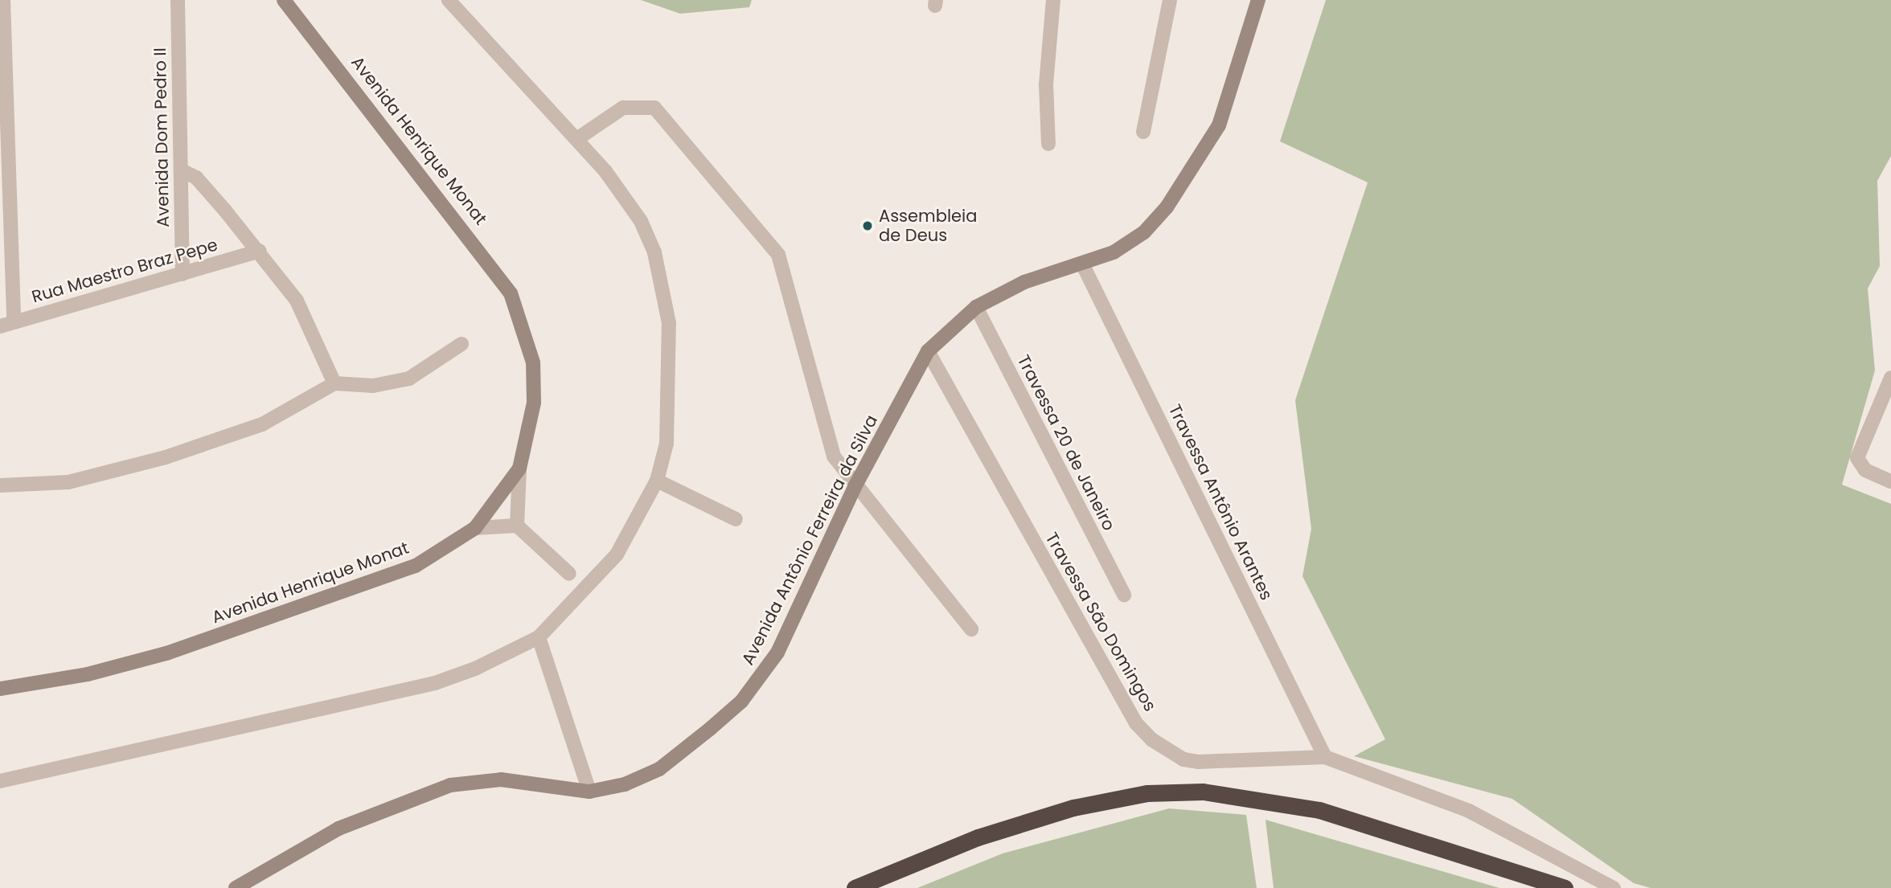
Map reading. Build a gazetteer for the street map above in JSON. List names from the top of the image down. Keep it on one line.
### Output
{"streets":{"street":["Avenida Dom Pedro II","Avenida Henrique Monat","Rua Maestro Braz Pepe","Travessa 20 de Janeiro","Travessa Antônio Arantes","Avenida Antônio Ferreira da Silva","Travessa São Domingos"]},"crossings":[["Avenida Dom Pedro II","Rua Maestro Braz Pepe"],["Travessa 20 de Janeiro","Avenida Antônio Ferreira da Silva"],["Travessa Antônio Arantes","Avenida Antônio Ferreira da Silva"],["Travessa Antônio Arantes","Travessa São Domingos"],["Avenida Antônio Ferreira da Silva","Travessa São Domingos"]],"places":["Assembleia de Deus"]}
